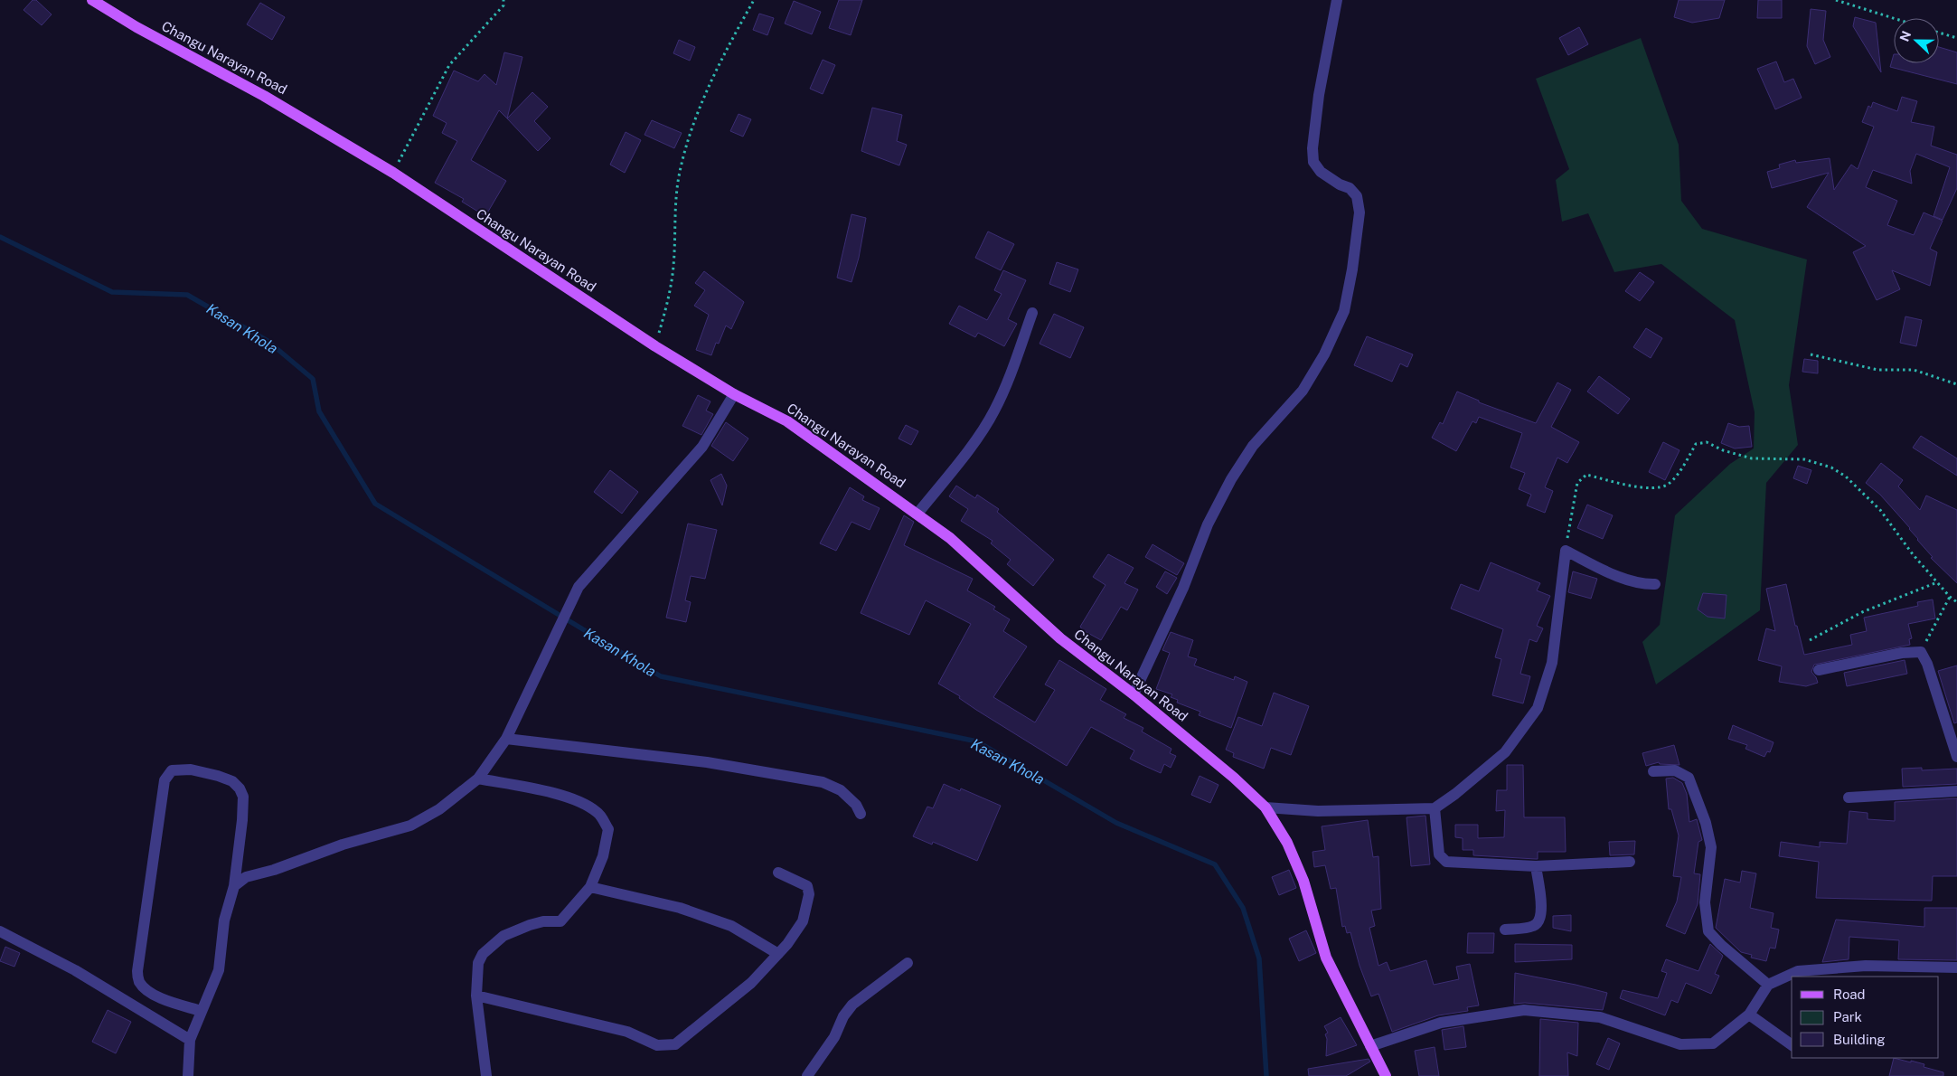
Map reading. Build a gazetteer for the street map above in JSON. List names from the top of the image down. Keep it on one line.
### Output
{"streets":{"main road":["Changu Narayan Road"]},"water":["Kasan Khola"],"legend":["Road","Park","Building"],"north":"left"}
